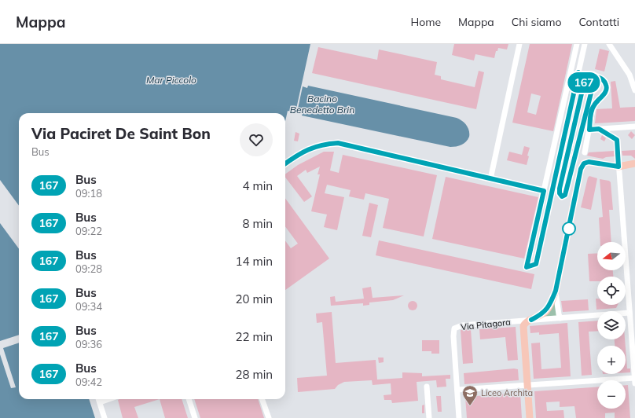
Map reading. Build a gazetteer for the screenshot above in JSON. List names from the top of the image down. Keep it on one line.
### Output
{"streets":{"street":["Via Pitagora"]},"water":["Mar Piccolo","Bacino Benedetto Brin"],"places":{"school or university":["Liceo Archita"]},"lines":["bus line 167"],"north":"left","page":{"header":"Mappa","nav":["Home","Mappa","Chi siamo","Contatti"],"on_map":"167","heading":["Via Paciret De Saint Bon","Bus"],"list":[{"mark":"167","name":"Bus","note":"09:18","value":"4 min"},{"mark":"167","name":"Bus","note":"09:22","value":"8 min"},{"mark":"167","name":"Bus","note":"09:28","value":"14 min"},{"mark":"167","name":"Bus","note":"09:34","value":"20 min"},{"mark":"167","name":"Bus","note":"09:36","value":"22 min"},{"mark":"167","name":"Bus","note":"09:42","value":"28 min"}],"map_buttons":["+","−"]}}
